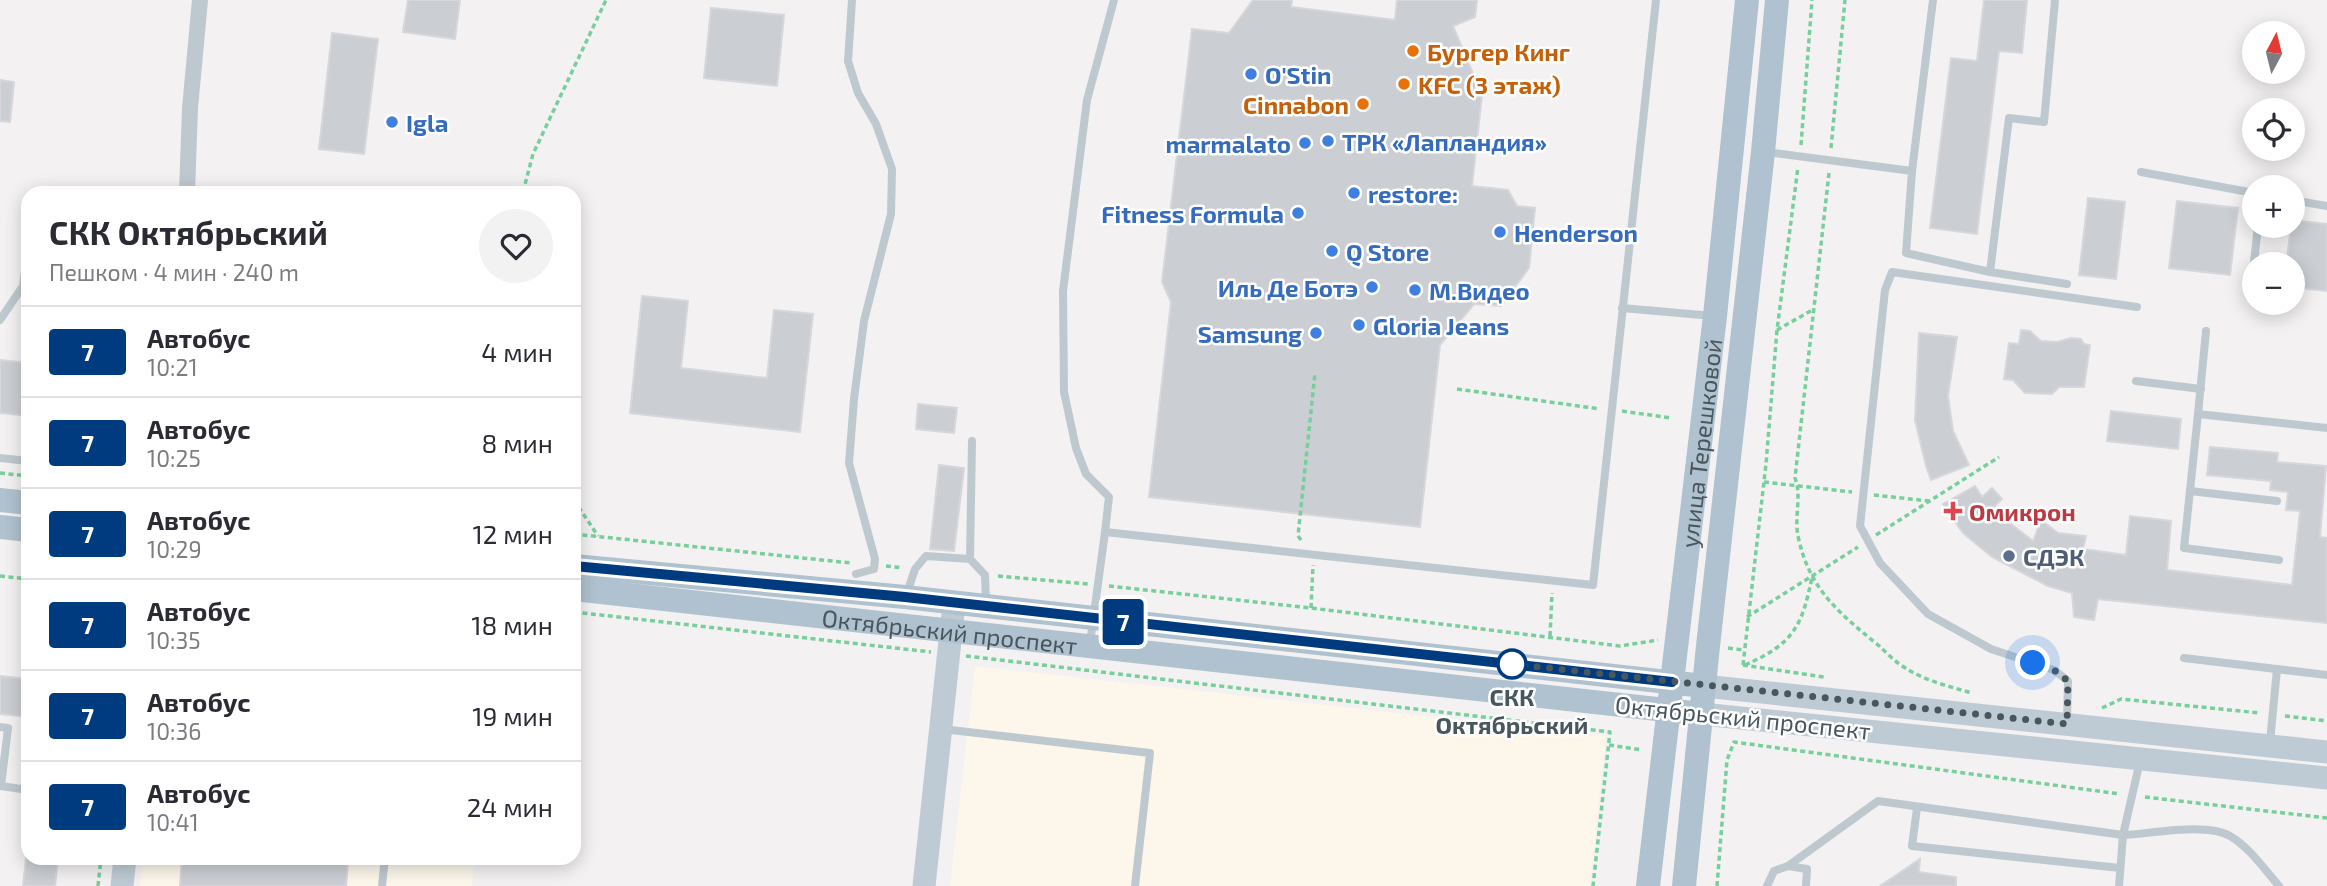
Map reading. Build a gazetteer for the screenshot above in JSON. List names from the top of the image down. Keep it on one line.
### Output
{"streets":{"main road":["улица Терешковой","Октябрьский проспект"]},"crossings":[["улица Терешковой","Октябрьский проспект"]],"places":{"other":["Бургер Кинг","O'Stin","KFC (3 этаж)","Cinnabon","Igla","ТРК «Лапландия»","marmalato","restore:","Fitness Formula","Henderson","Q Store","Иль Де Ботэ","М.Видео","Gloria Jeans","Samsung","СДЭК","СКК Октябрьский"],"health":["Омикрон"]},"lines":["bus line 7"],"north":"top","page":{"on_map":"7","map_buttons":["+","−"],"heading":["СКК Октябрьский","Пешком · 4 мин · 240 m"],"list":[{"mark":"7","name":"Автобус","note":"10:21","value":"4 мин"},{"mark":"7","name":"Автобус","note":"10:25","value":"8 мин"},{"mark":"7","name":"Автобус","note":"10:29","value":"12 мин"},{"mark":"7","name":"Автобус","note":"10:35","value":"18 мин"},{"mark":"7","name":"Автобус","note":"10:36","value":"19 мин"},{"mark":"7","name":"Автобус","note":"10:41","value":"24 мин"}]}}
